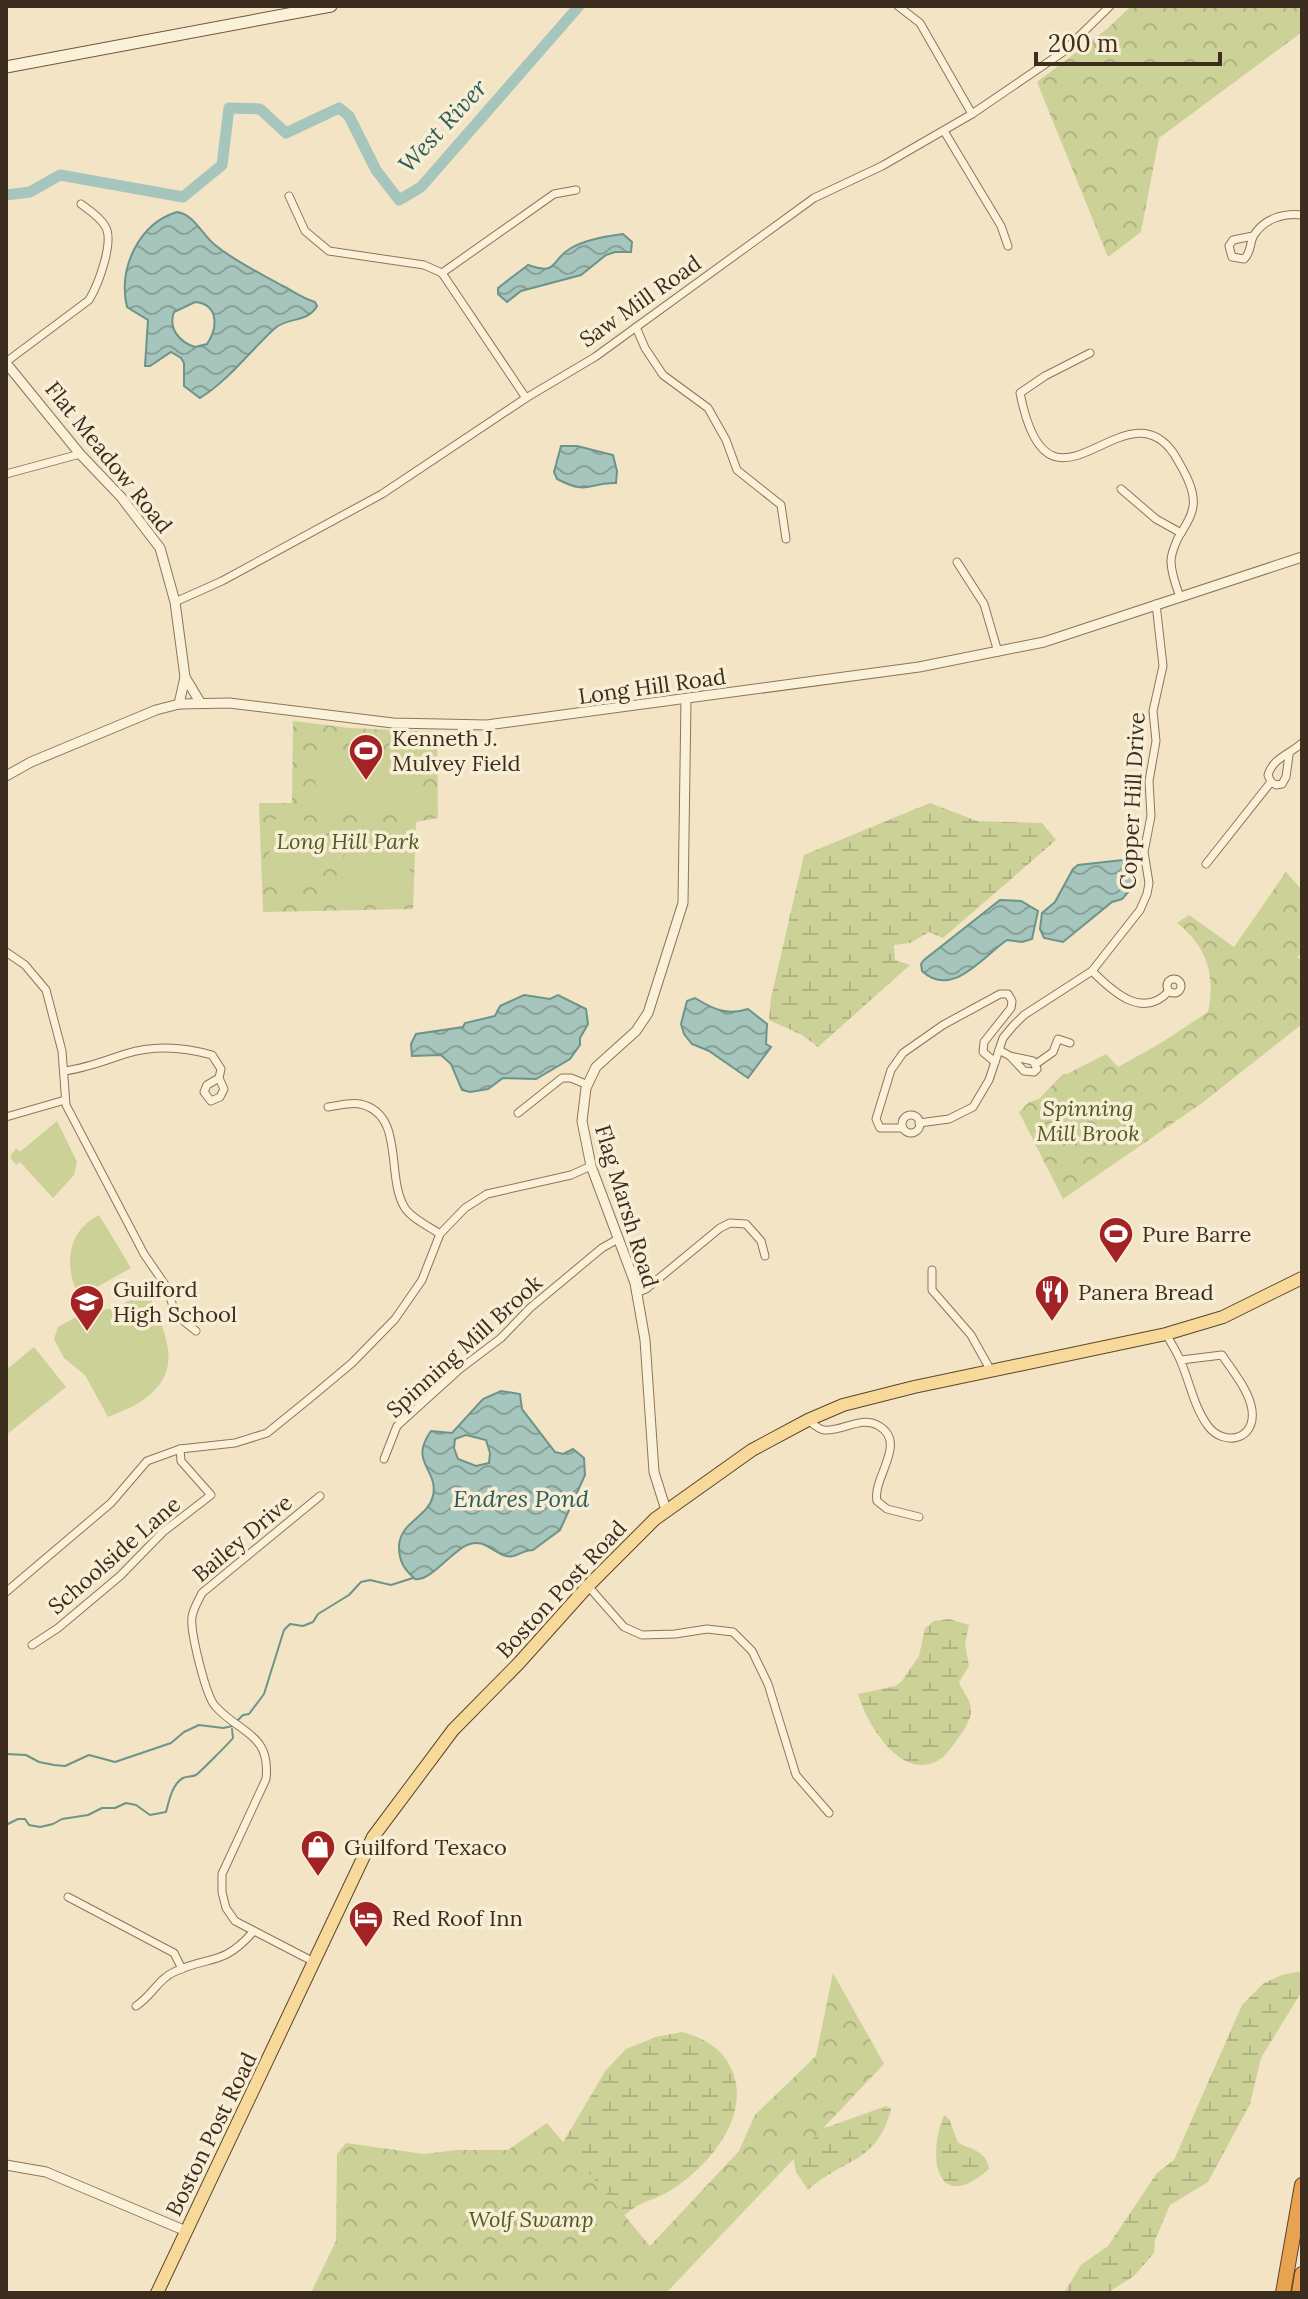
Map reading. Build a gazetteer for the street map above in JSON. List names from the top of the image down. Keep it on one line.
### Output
{"streets":{"main road":["Boston Post Road"],"street":["Saw Mill Road","Flat Meadow Road","Long Hill Road","Copper Hill Drive","Flag Marsh Road","Spinning Mill Brook","Bailey Drive","Schoolside Lane"]},"crossings":[["Saw Mill Road","Flat Meadow Road"],["Flat Meadow Road","Long Hill Road"],["Long Hill Road","Copper Hill Drive"],["Long Hill Road","Flag Marsh Road"],["Flag Marsh Road","Spinning Mill Brook"],["Flag Marsh Road","Schoolside Lane"],["Flag Marsh Road","Boston Post Road"]],"water":["West River","Endres Pond"],"parks":["Long Hill Park","Spinning Mill Brook","Wolf Swamp"],"places":{"sports":["Kenneth J. Mulvey Field","Pure Barre"],"restaurant":["Panera Bread"],"school or university":["Guilford High School"],"shop":["Guilford Texaco"],"hotel":["Red Roof Inn"]},"scale_bar":"200 m"}
